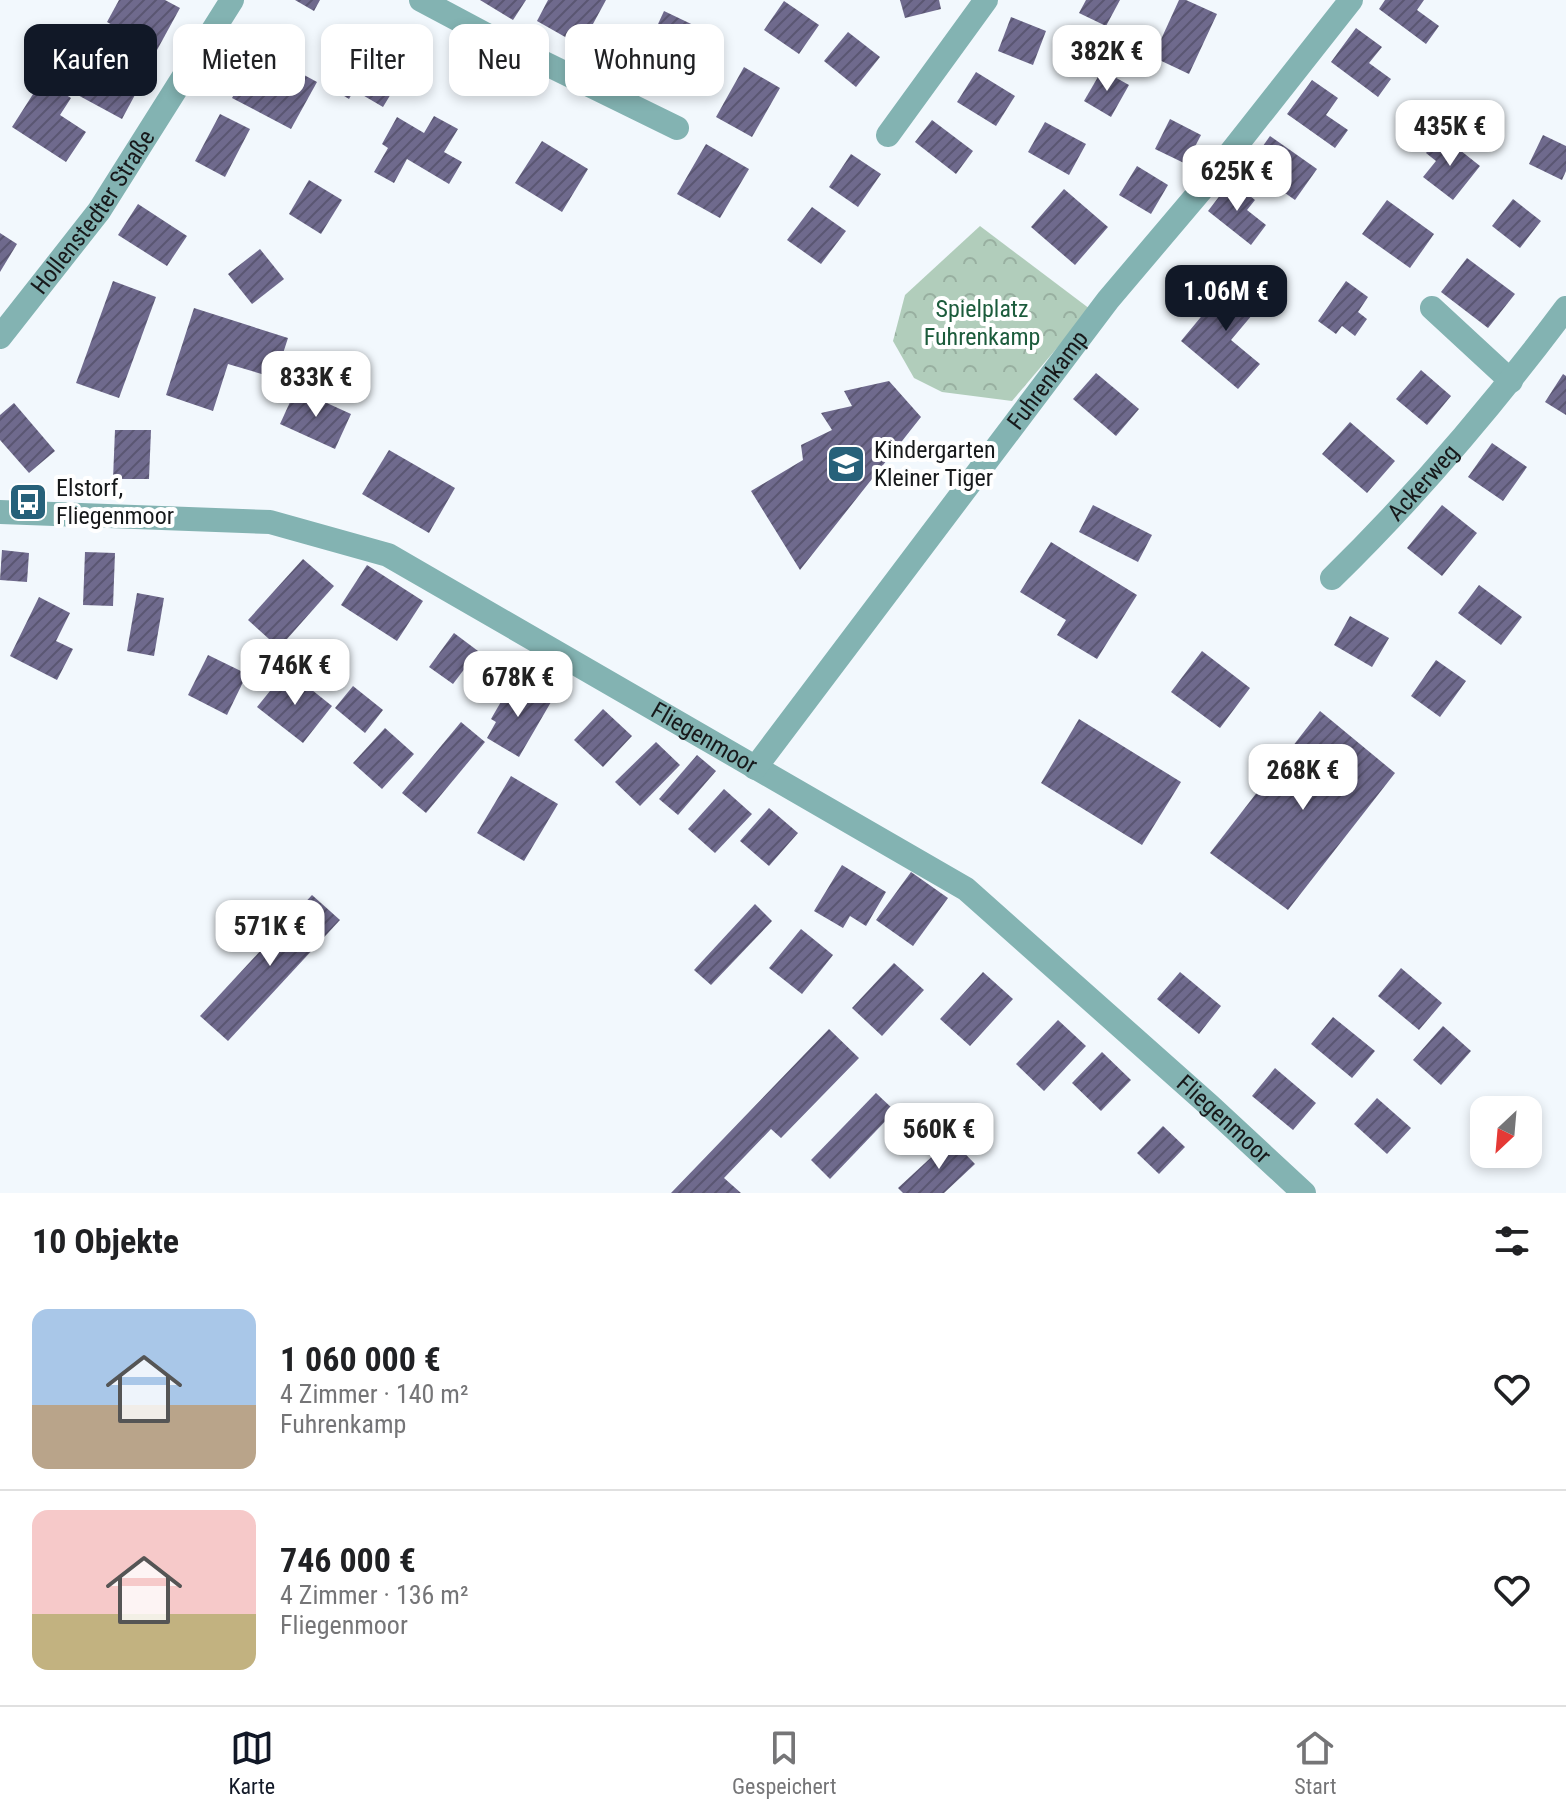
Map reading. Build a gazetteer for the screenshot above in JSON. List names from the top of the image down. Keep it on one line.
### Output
{"streets":{"street":["Hollenstedter Straße","Fuhrenkamp","Ackerweg","Fliegenmoor"]},"crossings":[["Fuhrenkamp","Fliegenmoor"]],"parks":["Spielplatz Fuhrenkamp"],"places":{"school or university":["Kindergarten Kleiner Tiger"],"bus stop":["Elstorf, Fliegenmoor"]},"north":"bottom left","page":{"chip":["Kaufen","Mieten","Filter","Neu","Wohnung"],"price":["382K €","435K €","625K €","1.06M €","833K €","746K €","678K €","268K €","571K €","560K €"],"heading":"10 Objekte","list":[{"name":"1 060 000 €","note":"4 Zimmer · 140 m² · Fuhrenkamp"},{"name":"746 000 €","note":"4 Zimmer · 136 m² · Fliegenmoor"}],"tabs":["Karte","Gespeichert","Start"]}}
